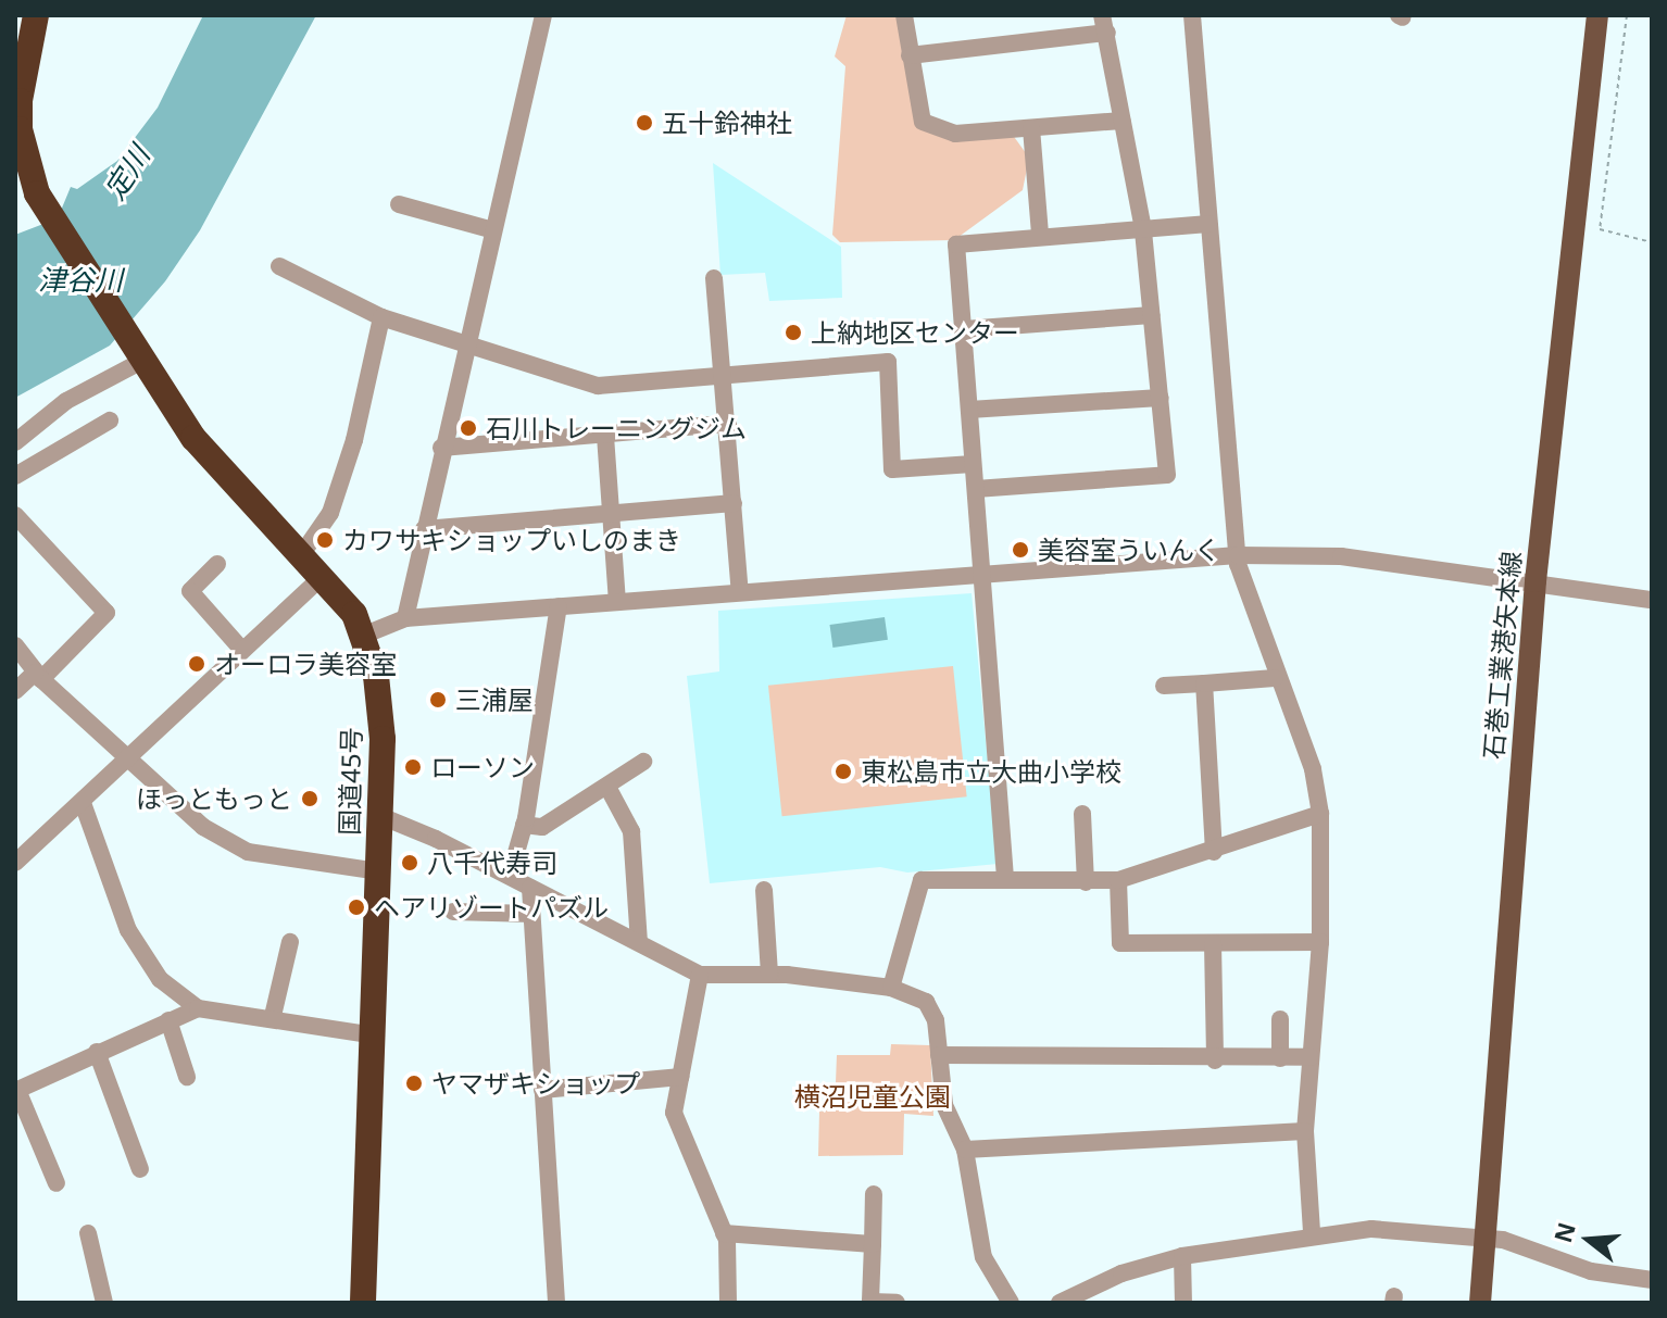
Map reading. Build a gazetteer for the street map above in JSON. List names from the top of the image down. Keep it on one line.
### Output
{"streets":{"highway":["国道45号"],"main road":["石巻工業港矢本線"]},"water":["定川","津谷川"],"parks":["横沼児童公園"],"places":["五十鈴神社","上納地区センター","石川トレーニングジム","カワサキショップいしのまき","美容室ういんく","オーロラ美容室","三浦屋","ローソン","東松島市立大曲小学校","ほっともっと","八千代寿司","ヘアリゾートパズル","ヤマザキショップ"],"north":"left"}
